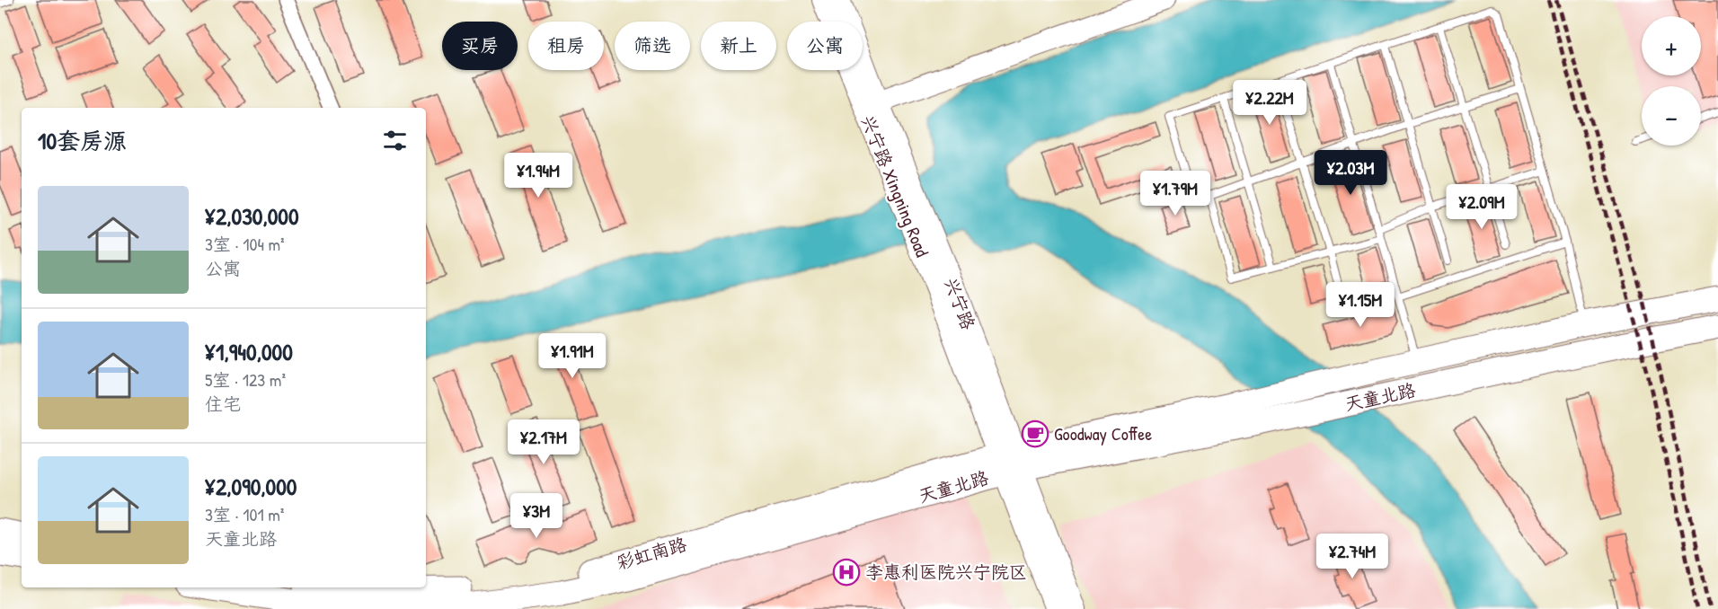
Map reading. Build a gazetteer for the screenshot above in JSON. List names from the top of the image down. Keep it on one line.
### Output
{"streets":{"main road":["兴宁路 Xingning Road","兴宁路","天童北路","彩虹南路"]},"crossings":[["兴宁路 Xingning Road","兴宁路"],["兴宁路","天童北路"],["兴宁路","彩虹南路"],["天童北路","彩虹南路"]],"places":{"cafe":["Goodway Coffee"],"hospital":["李惠利医院兴宁院区"]},"page":{"map_buttons":["+","−"],"chip":["买房","租房","筛选","新上","公寓"],"price":["¥2.22M","¥2.03M","¥1.94M","¥1.79M","¥2.09M","¥1.15M","¥1.91M","¥2.17M","¥3M","¥2.74M"],"heading":"10套房源","list":[{"name":"¥2,030,000","note":"3室 · 104 m² · 公寓"},{"name":"¥1,940,000","note":"5室 · 123 m² · 住宅"},{"name":"¥2,090,000","note":"3室 · 101 m² · 天童北路"}]}}
